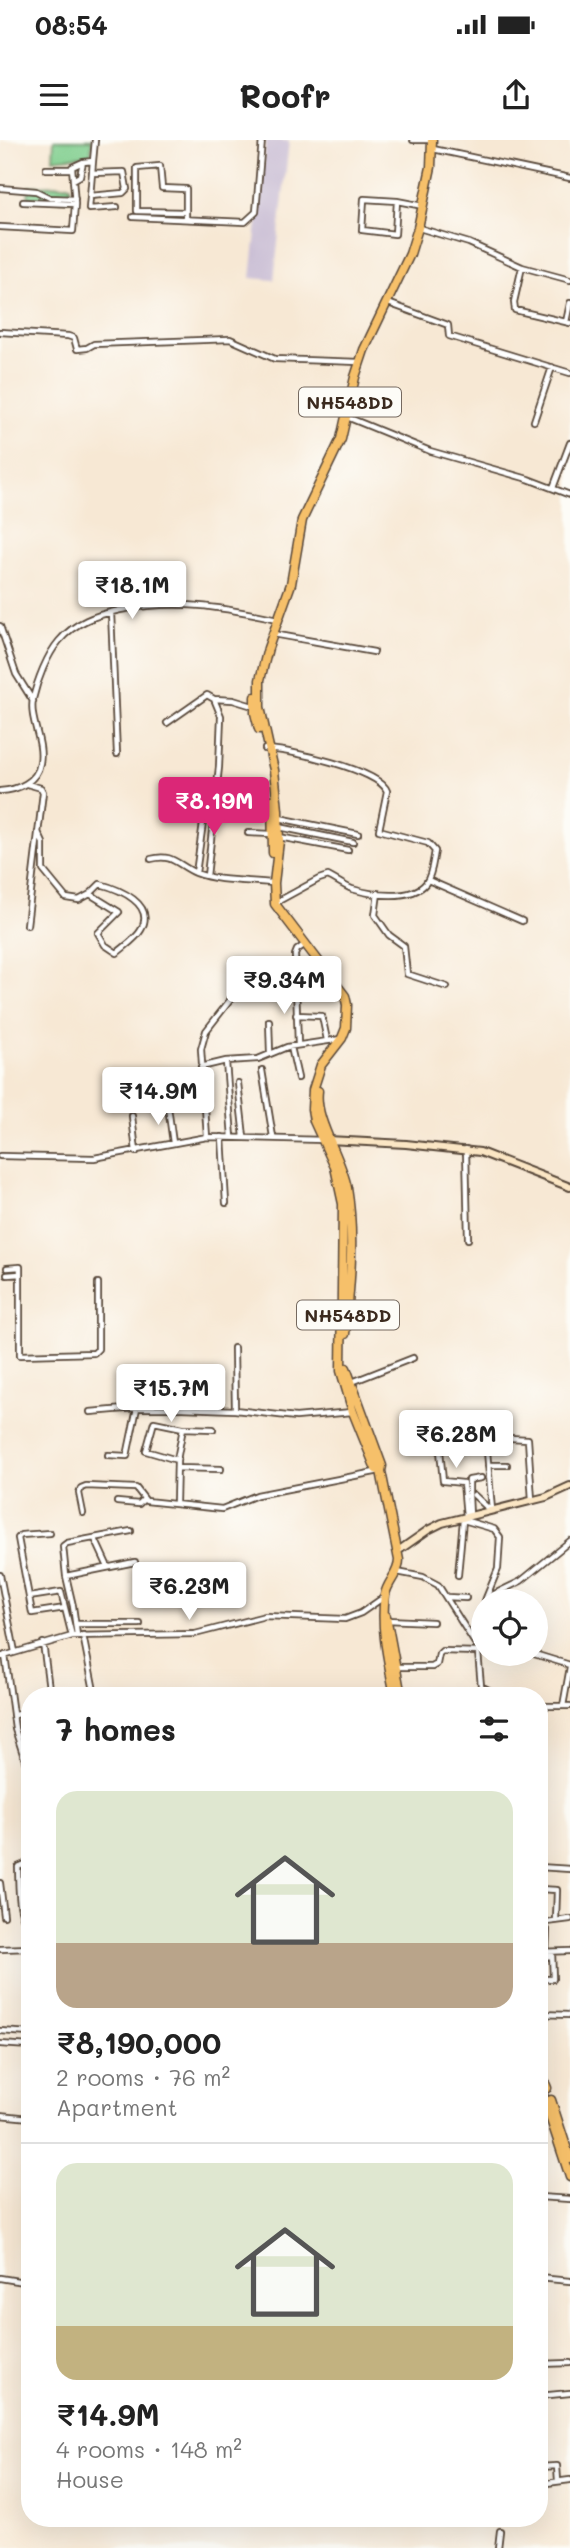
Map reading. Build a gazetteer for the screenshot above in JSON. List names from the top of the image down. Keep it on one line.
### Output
{"streets":{"highway":["NH548DD"]},"page":{"status":"08:54","header":"Roofr","price":["₹18.1M","₹8.19M","₹9.34M","₹14.9M","₹15.7M","₹6.28M","₹6.23M"],"heading":"7 homes","list":[{"name":"₹8,190,000","note":"2 rooms · 76 m² · Apartment"},{"name":"₹14.9M","note":"4 rooms · 148 m² · House"}]}}
